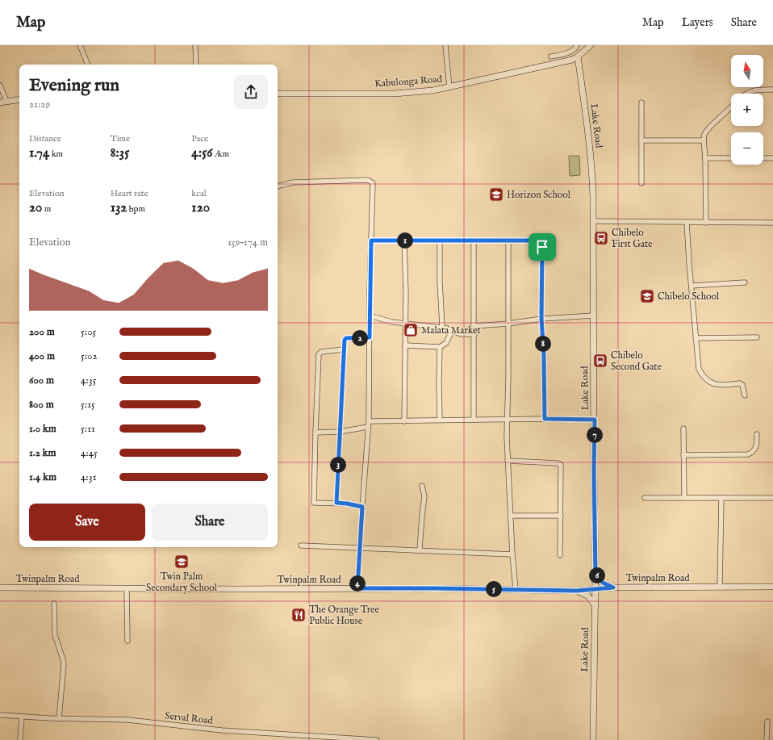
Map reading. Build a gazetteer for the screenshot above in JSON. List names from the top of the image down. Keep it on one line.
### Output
{"streets":{"main road":["Kabulonga Road","Lake Road","Twinpalm Road"],"street":["Serval Road"]},"crossings":[["Kabulonga Road","Lake Road"],["Lake Road","Twinpalm Road"]],"places":{"school or university":["Horizon School","Chibelo School","Twin Palm Secondary School"],"bus stop":["Chibelo First Gate","Chibelo Second Gate"],"shop":["Malata Market"],"restaurant":["The Orange Tree Public House"]},"north":"top","page":{"header":"Map","nav":["Map","Layers","Share"],"map_buttons":["+","−"],"heading":["Evening run","21:29"],"stats":[["Distance","1.74 km"],["Time","8:35"],["Pace","4:56 /km"],["Elevation","20 m"],["Heart rate","132 bpm"],["kcal","120"]],"chart":["Elevation","159–174 m"],"pins":["1","2","8","7","3","6","4","5"],"list":[{"name":"200 m","note":"5:05"},{"name":"400 m","note":"5:02"},{"name":"600 m","note":"4:35"},{"name":"800 m","note":"5:15"},{"name":"1.0 km","note":"5:11"},{"name":"1.2 km","note":"4:45"},{"name":"1.4 km","note":"4:31"}],"buttons":["Save","Share"]}}
